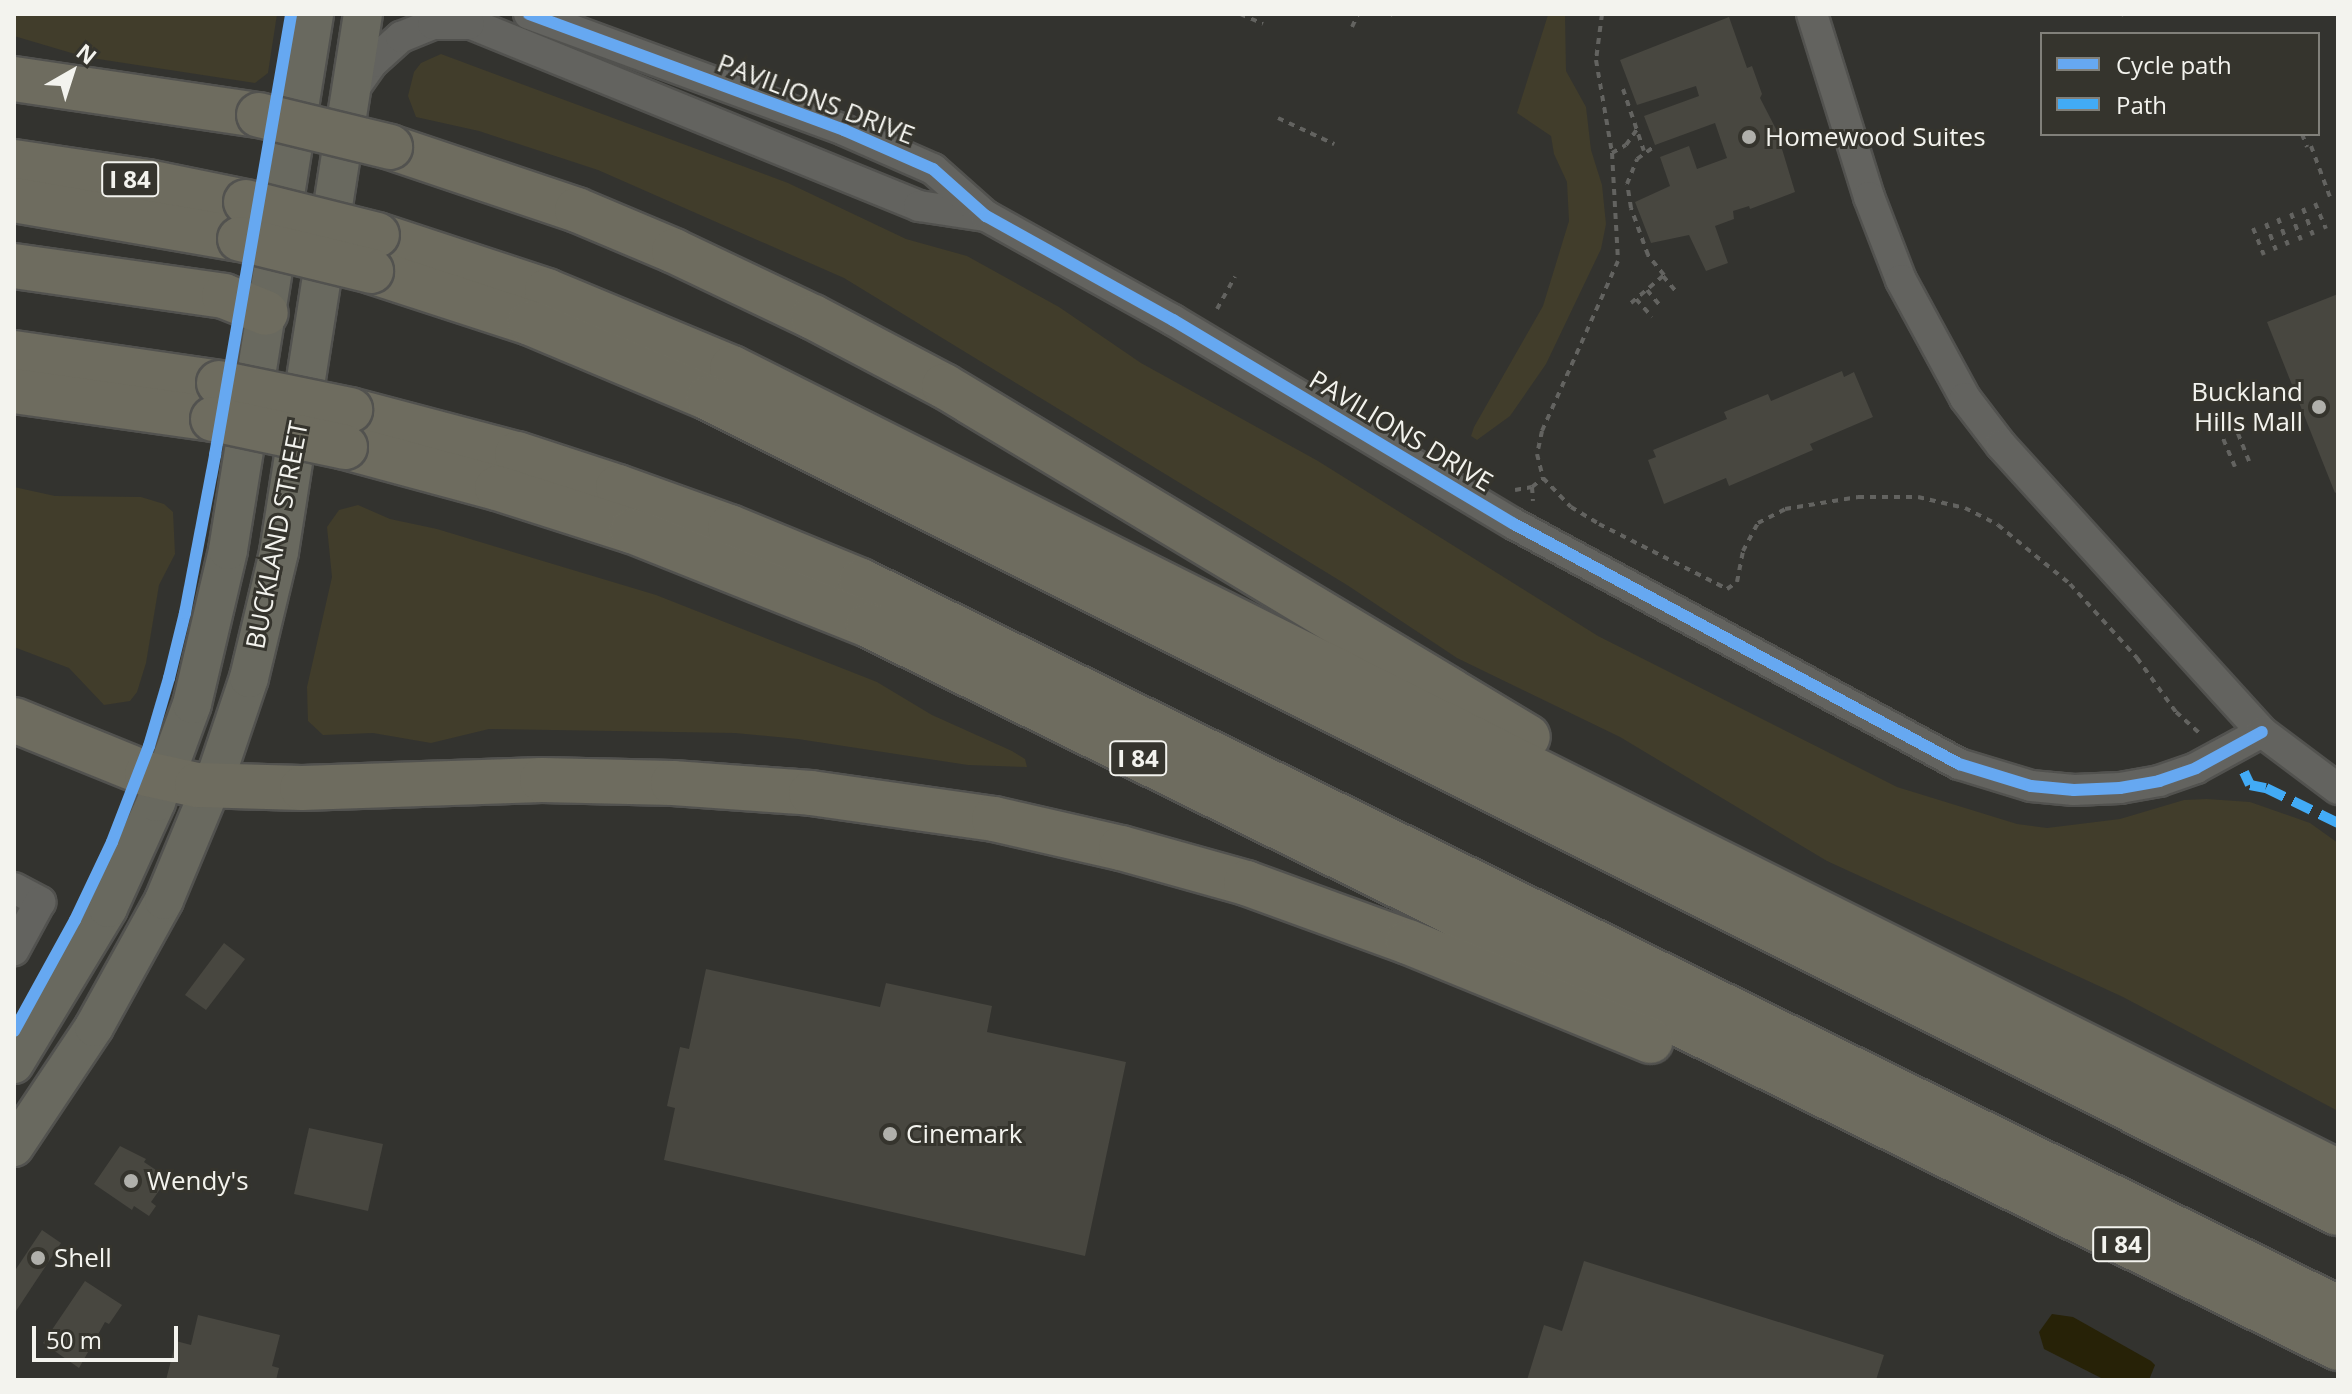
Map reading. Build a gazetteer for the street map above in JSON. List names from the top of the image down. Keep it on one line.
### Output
{"streets":{"highway":["I 84"],"main road":["BUCKLAND STREET"],"street":["PAVILIONS DRIVE"]},"crossings":[["PAVILIONS DRIVE","BUCKLAND STREET"]],"places":["Homewood Suites","Buckland Hills Mall","Cinemark","Wendy's","Shell"],"legend":["Cycle path","Path"],"scale_bar":"50 m","north":"top right"}
